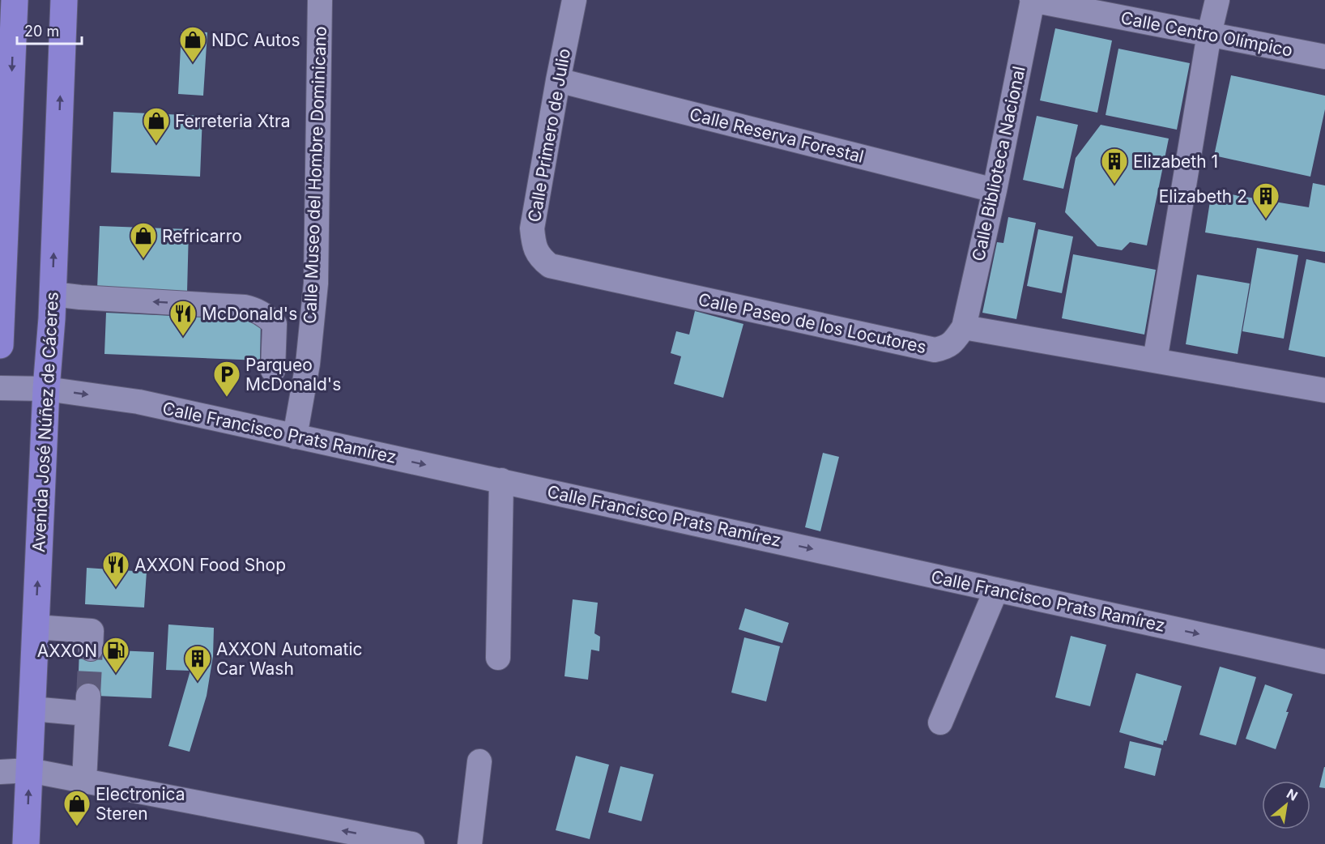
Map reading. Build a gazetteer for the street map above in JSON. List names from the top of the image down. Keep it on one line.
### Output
{"streets":{"main road":["Avenida José Núñez de Cáceres"],"street":["Calle Centro Olímpico","Calle Primero de Julio","Calle Reserva Forestal","Calle Biblioteca Nacional","Calle Museo del Hombre Dominicano","Calle Paseo de los Locutores","Calle Francisco Prats Ramírez"]},"crossings":[["Calle Centro Olímpico","Calle Biblioteca Nacional"],["Calle Primero de Julio","Calle Reserva Forestal"],["Calle Primero de Julio","Calle Paseo de los Locutores"],["Calle Reserva Forestal","Calle Biblioteca Nacional"],["Calle Biblioteca Nacional","Calle Paseo de los Locutores"],["Calle Museo del Hombre Dominicano","Calle Francisco Prats Ramírez"],["Avenida José Núñez de Cáceres","Calle Francisco Prats Ramírez"]],"one_way":["Calle Francisco Prats Ramírez"],"places":{"shop":["NDC Autos","Ferreteria Xtra","Refricarro","Electronica Steren"],"building":["Elizabeth 1","Elizabeth 2","AXXON Automatic Car Wash"],"restaurant":["McDonald's","AXXON Food Shop"],"parking":["Parqueo McDonald's"],"fuel station":["AXXON"]},"scale_bar":"20 m","north":"top right"}
